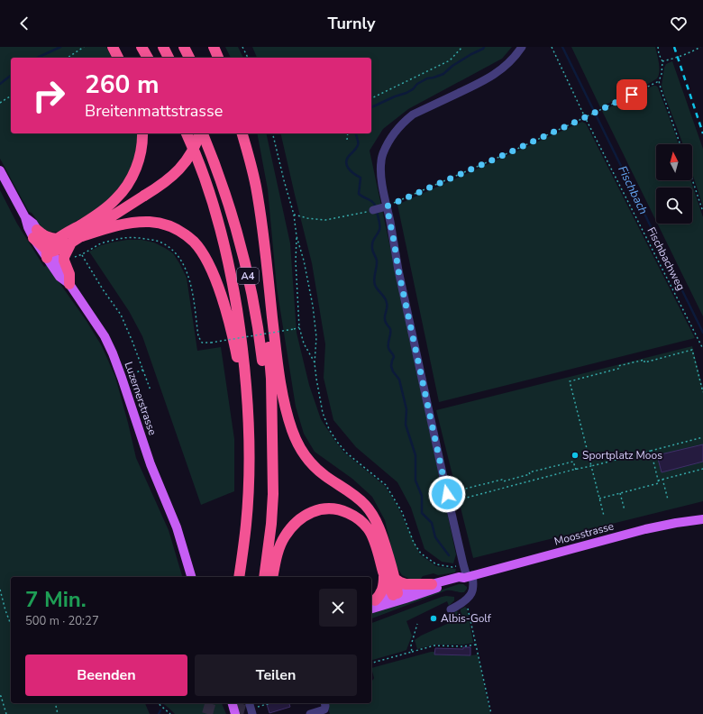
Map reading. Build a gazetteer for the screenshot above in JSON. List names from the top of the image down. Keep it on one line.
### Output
{"streets":{"highway":["A4"],"main road":["Luzernerstrasse","Moosstrasse"],"path":["Fischbachweg"]},"water":["Fischbach"],"places":["Sportplatz Moos","Albis-Golf"],"north":"top","page":{"header":"Turnly","turn":["260 m","Breitenmattstrasse"],"heading":["7 Min.","500 m · 20:27"],"buttons":["Beenden","Teilen"]}}
